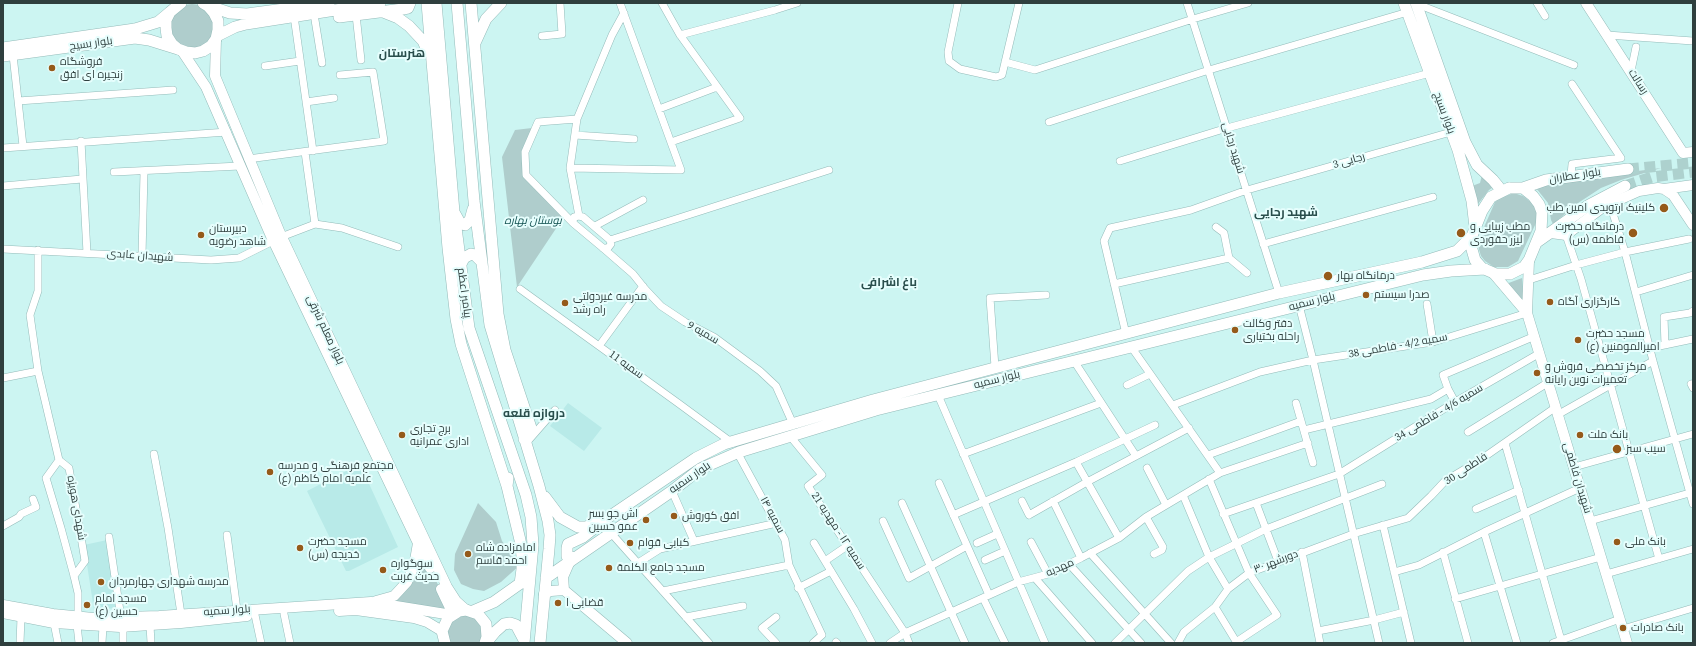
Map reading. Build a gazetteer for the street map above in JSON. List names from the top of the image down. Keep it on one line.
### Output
{"streets":{"main road":["بلوار بسیج","رسالت","بلوار عطاران","پیامبر اعظم","بلوار سمیه","بلوار معلم شرقی","شهیدان فاطمی"],"street":["شهید رجایی","رجایی 3","شهیدان عابدی","سمیه 9","سمیه 4/2 - فاطمی 38","سمیه 11","سمیه 4/6 - فاطمی 34","فاطمی 30","شهدای هویزه","سمیه ۱۴","سمیه ۱۲ - مهدیه 21","دورشهر ۳۰","مهدیه"]},"crossings":[["بلوار بسیج","رجایی 3"],["بلوار بسیج","بلوار عطاران"],["بلوار بسیج","بلوار سمیه"],["بلوار بسیج","بلوار معلم شرقی"],["شهید رجایی","رجایی 3"],["شهید رجایی","بلوار سمیه"],["بلوار عطاران","بلوار سمیه"],["شهیدان عابدی","بلوار معلم شرقی"],["شهیدان عابدی","شهدای هویزه"],["پیامبر اعظم","بلوار سمیه"],["بلوار سمیه","بلوار معلم شرقی"],["بلوار سمیه","سمیه 9"],["بلوار سمیه","سمیه 11"],["بلوار سمیه","سمیه ۱۴"],["بلوار سمیه","سمیه ۱۲ - مهدیه 21"],["سمیه 4/2 - فاطمی 38","شهیدان فاطمی"],["سمیه 4/6 - فاطمی 34","شهیدان فاطمی"],["فاطمی 30","شهیدان فاطمی"],["فاطمی 30","دورشهر ۳۰"],["سمیه ۱۲ - مهدیه 21","مهدیه"]],"districts":["هنرستان","شهید رجایی","باغ اشرافی","دروازه قلعه"],"parks":["بوستان بهاره"],"places":["فروشگاه زنجیره ای افق","کلینیک ارتوپدی امین طب","مطب زیبایی و لیزر حقوردی","درمانگاه حضرت فاطمه (س)","دبیرستان شاهد رضویه","درمانگاه بهار","صدرا سیستم","کارگزاری آگاه","مدرسه غیردولتی راه رشد","دفتر وکالت راحله بختیاری","مسجد حضرت امیرالمومنین (ع)","مرکز تخصصی فروش و تعمیرات نوین رایانه","برج تجاری اداری عمرانیه","بانک ملت","سیب سبز","مجتمع فرهنگی و مدرسه علمیه امام کاظم (ع)","افق کوروش","اش جو بسر عمو حسین","بانک ملی","کبابی قوام","مسجد حضرت خدیجه (س)","امامزاده شاه احمد قاسم","مسجد جامع الکلمة","سوگواره حدیث غربت","مدرسه شهداری چهارمردان","قضابی ا","مسجد امام حسین (ع)","بانک صادرات"]}
